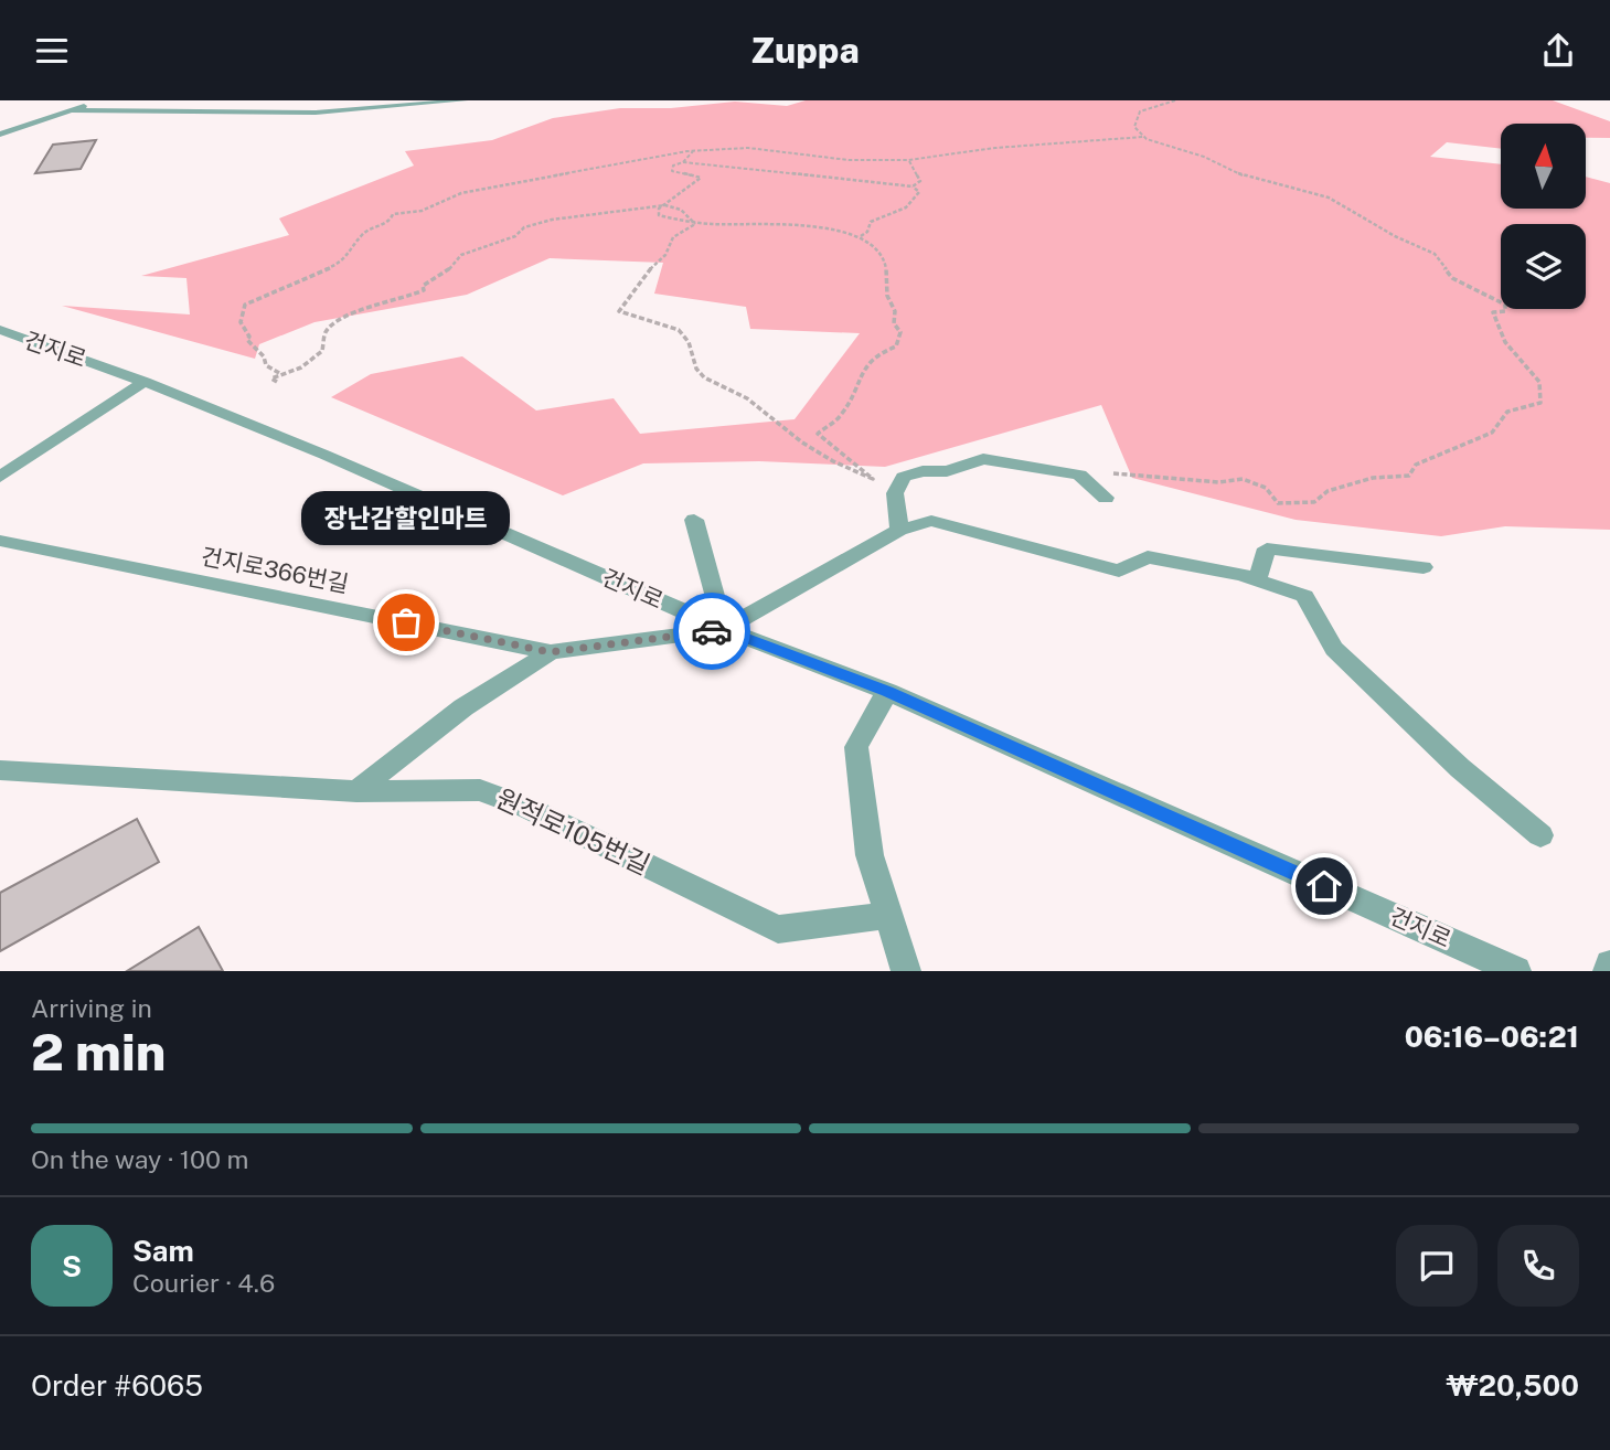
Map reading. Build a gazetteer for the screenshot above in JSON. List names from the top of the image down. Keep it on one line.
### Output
{"streets":{"street":["건지로","건지로366번길","원적로105번길"]},"crossings":[["건지로","건지로366번길"]],"places":["장난감할인마트"],"north":"top","page":{"header":"Zuppa","bubble":"장난감할인마트","heading":["2 min","Arriving in","06:16–06:21"],"panel":["Sam","Courier · 4.6","Order #6065","₩20,500"],"bar":"On the way · 100 m","round":"S"}}
